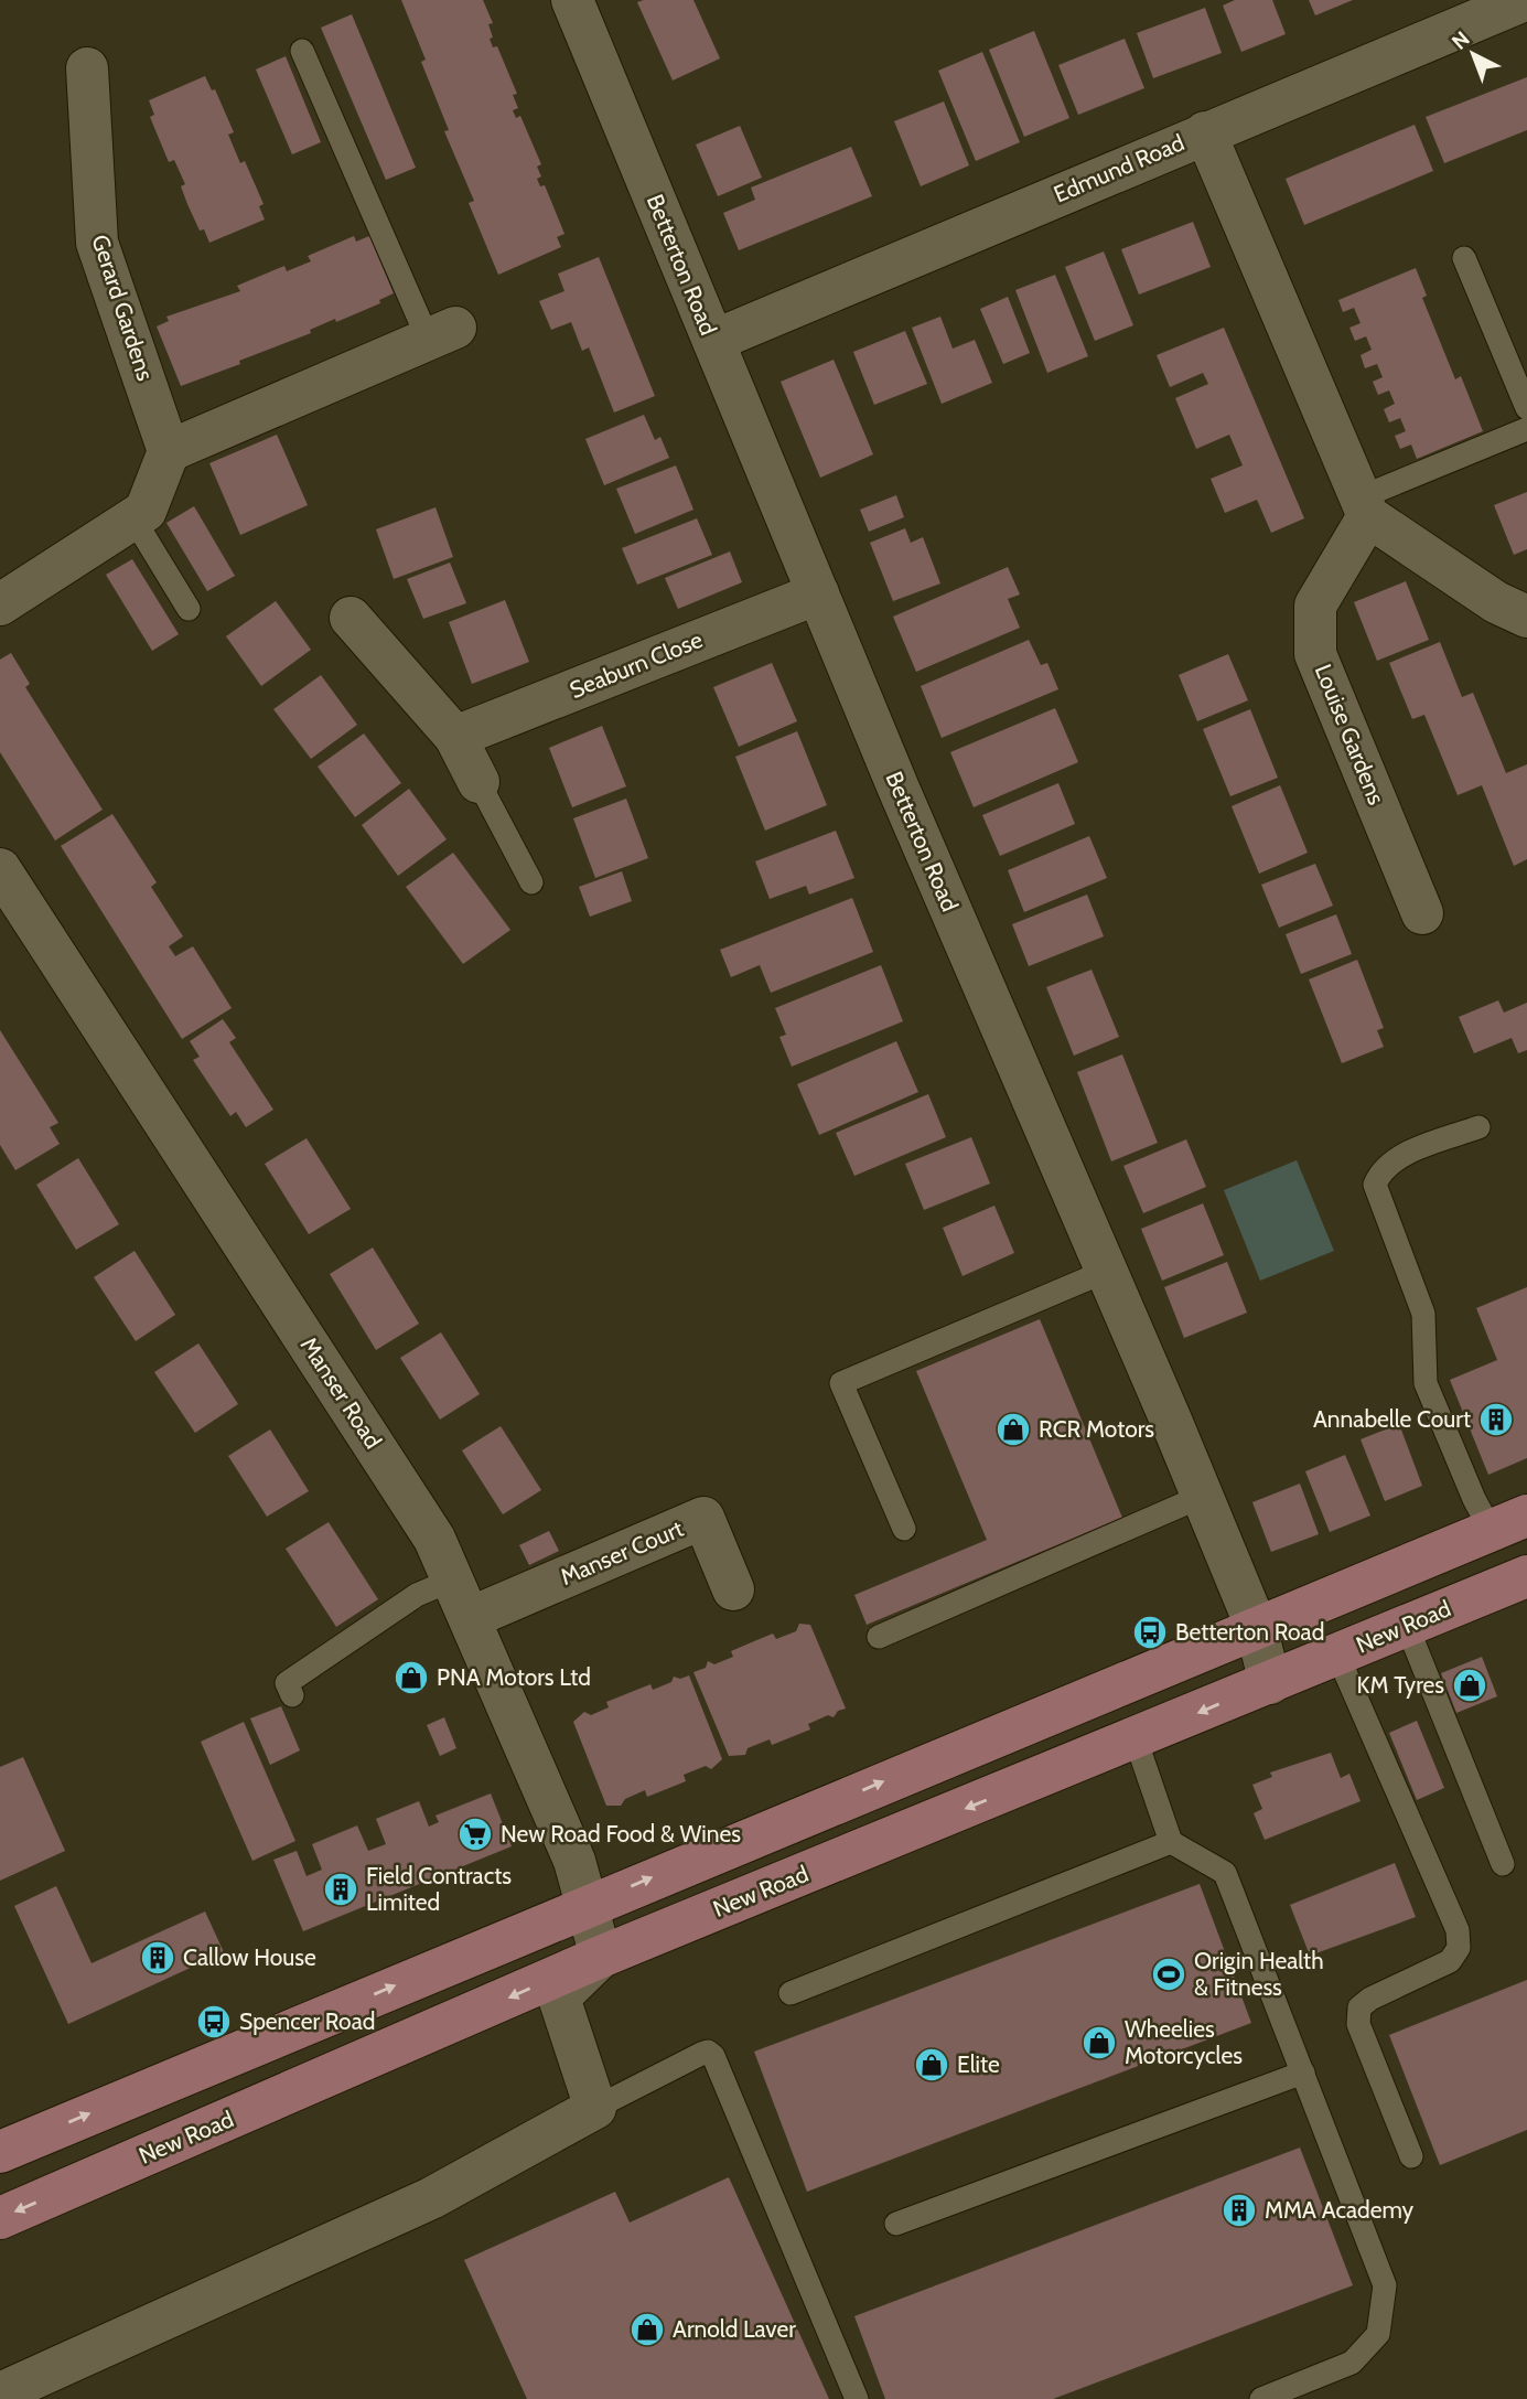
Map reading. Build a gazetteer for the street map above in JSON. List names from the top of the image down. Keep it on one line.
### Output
{"streets":{"main road":["New Road"],"street":["Edmund Road","Betterton Road","Gerard Gardens","Seaburn Close","Louise Gardens","Manser Road","Manser Court"]},"crossings":[["Edmund Road","Betterton Road"],["Betterton Road","Seaburn Close"],["Betterton Road","New Road"],["Manser Road","Manser Court"],["Manser Road","New Road"]],"places":{"building":["Annabelle Court","Field Contracts Limited","Callow House","MMA Academy"],"shop":["RCR Motors","PNA Motors Ltd","KM Tyres","Wheelies Motorcycles","Elite","Arnold Laver"],"bus stop":["Betterton Road","Spencer Road"],"supermarket":["New Road Food & Wines"],"sports":["Origin Health & Fitness"]},"north":"top left"}
